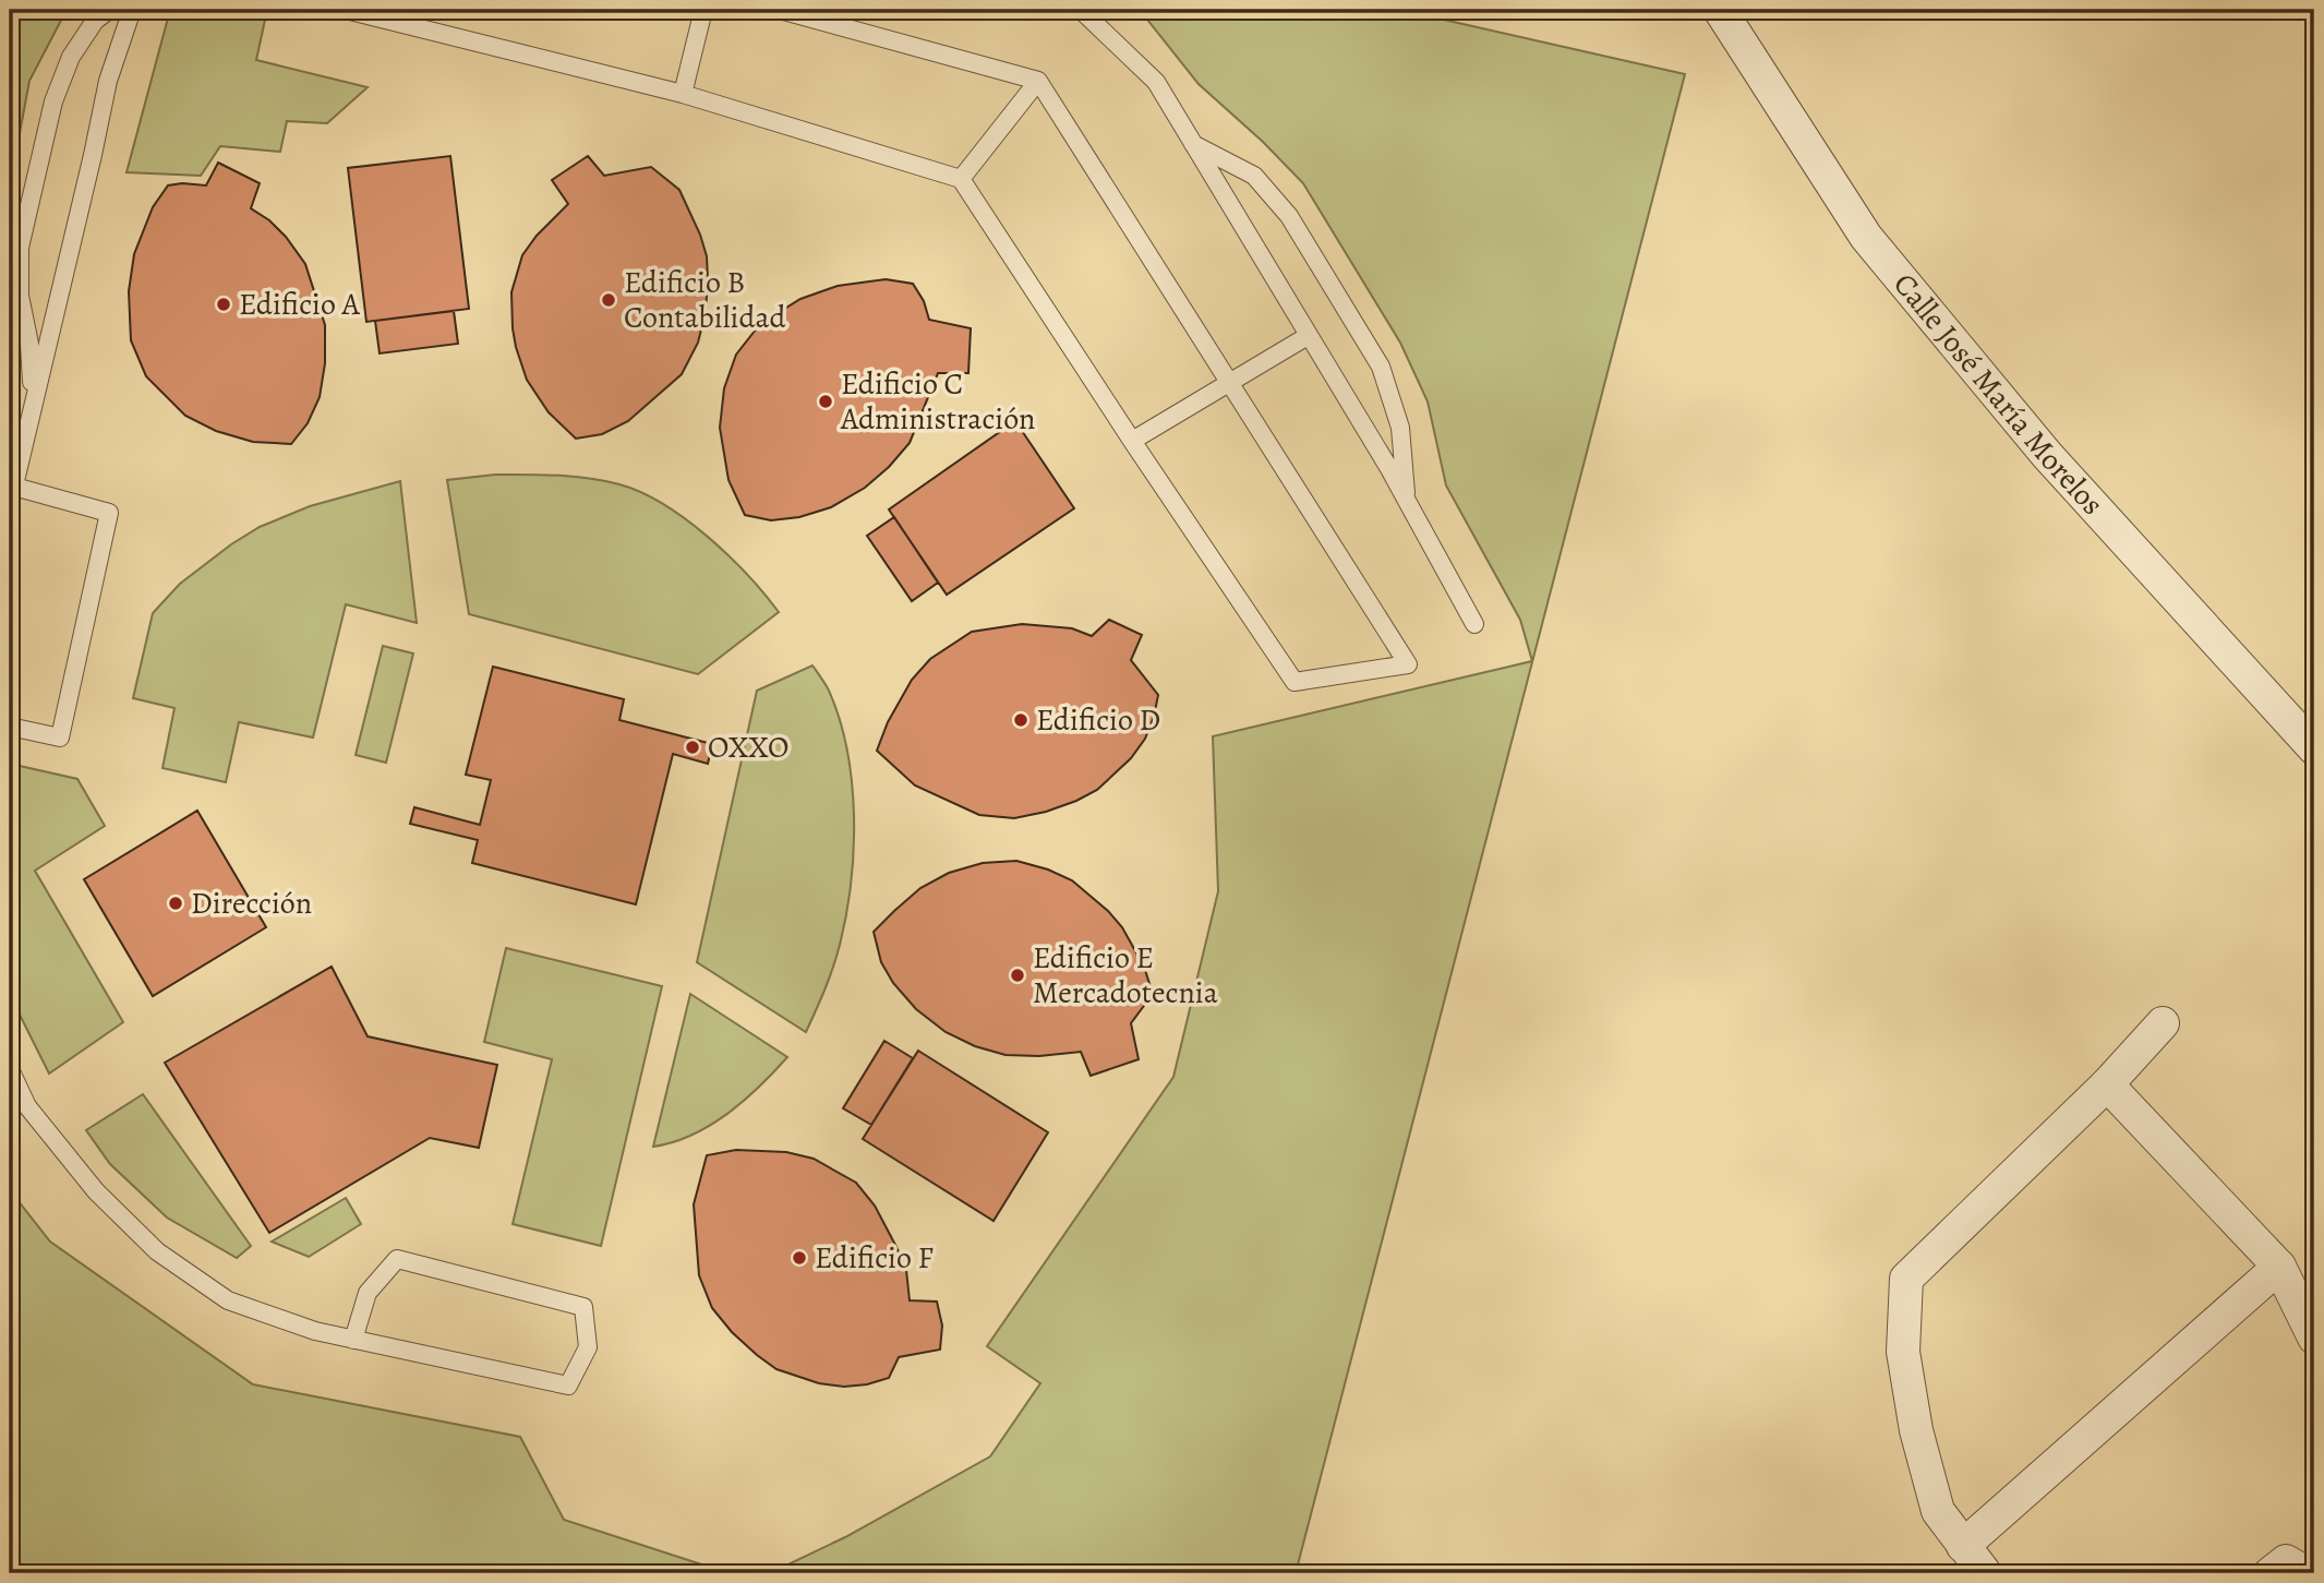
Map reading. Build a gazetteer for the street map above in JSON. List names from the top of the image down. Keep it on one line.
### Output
{"streets":{"street":["Calle José María Morelos"]},"places":["Edificio B Contabilidad","Edificio A","Edificio C Administración","Edificio D","OXXO","Dirección","Edificio E Mercadotecnia","Edificio F"]}
